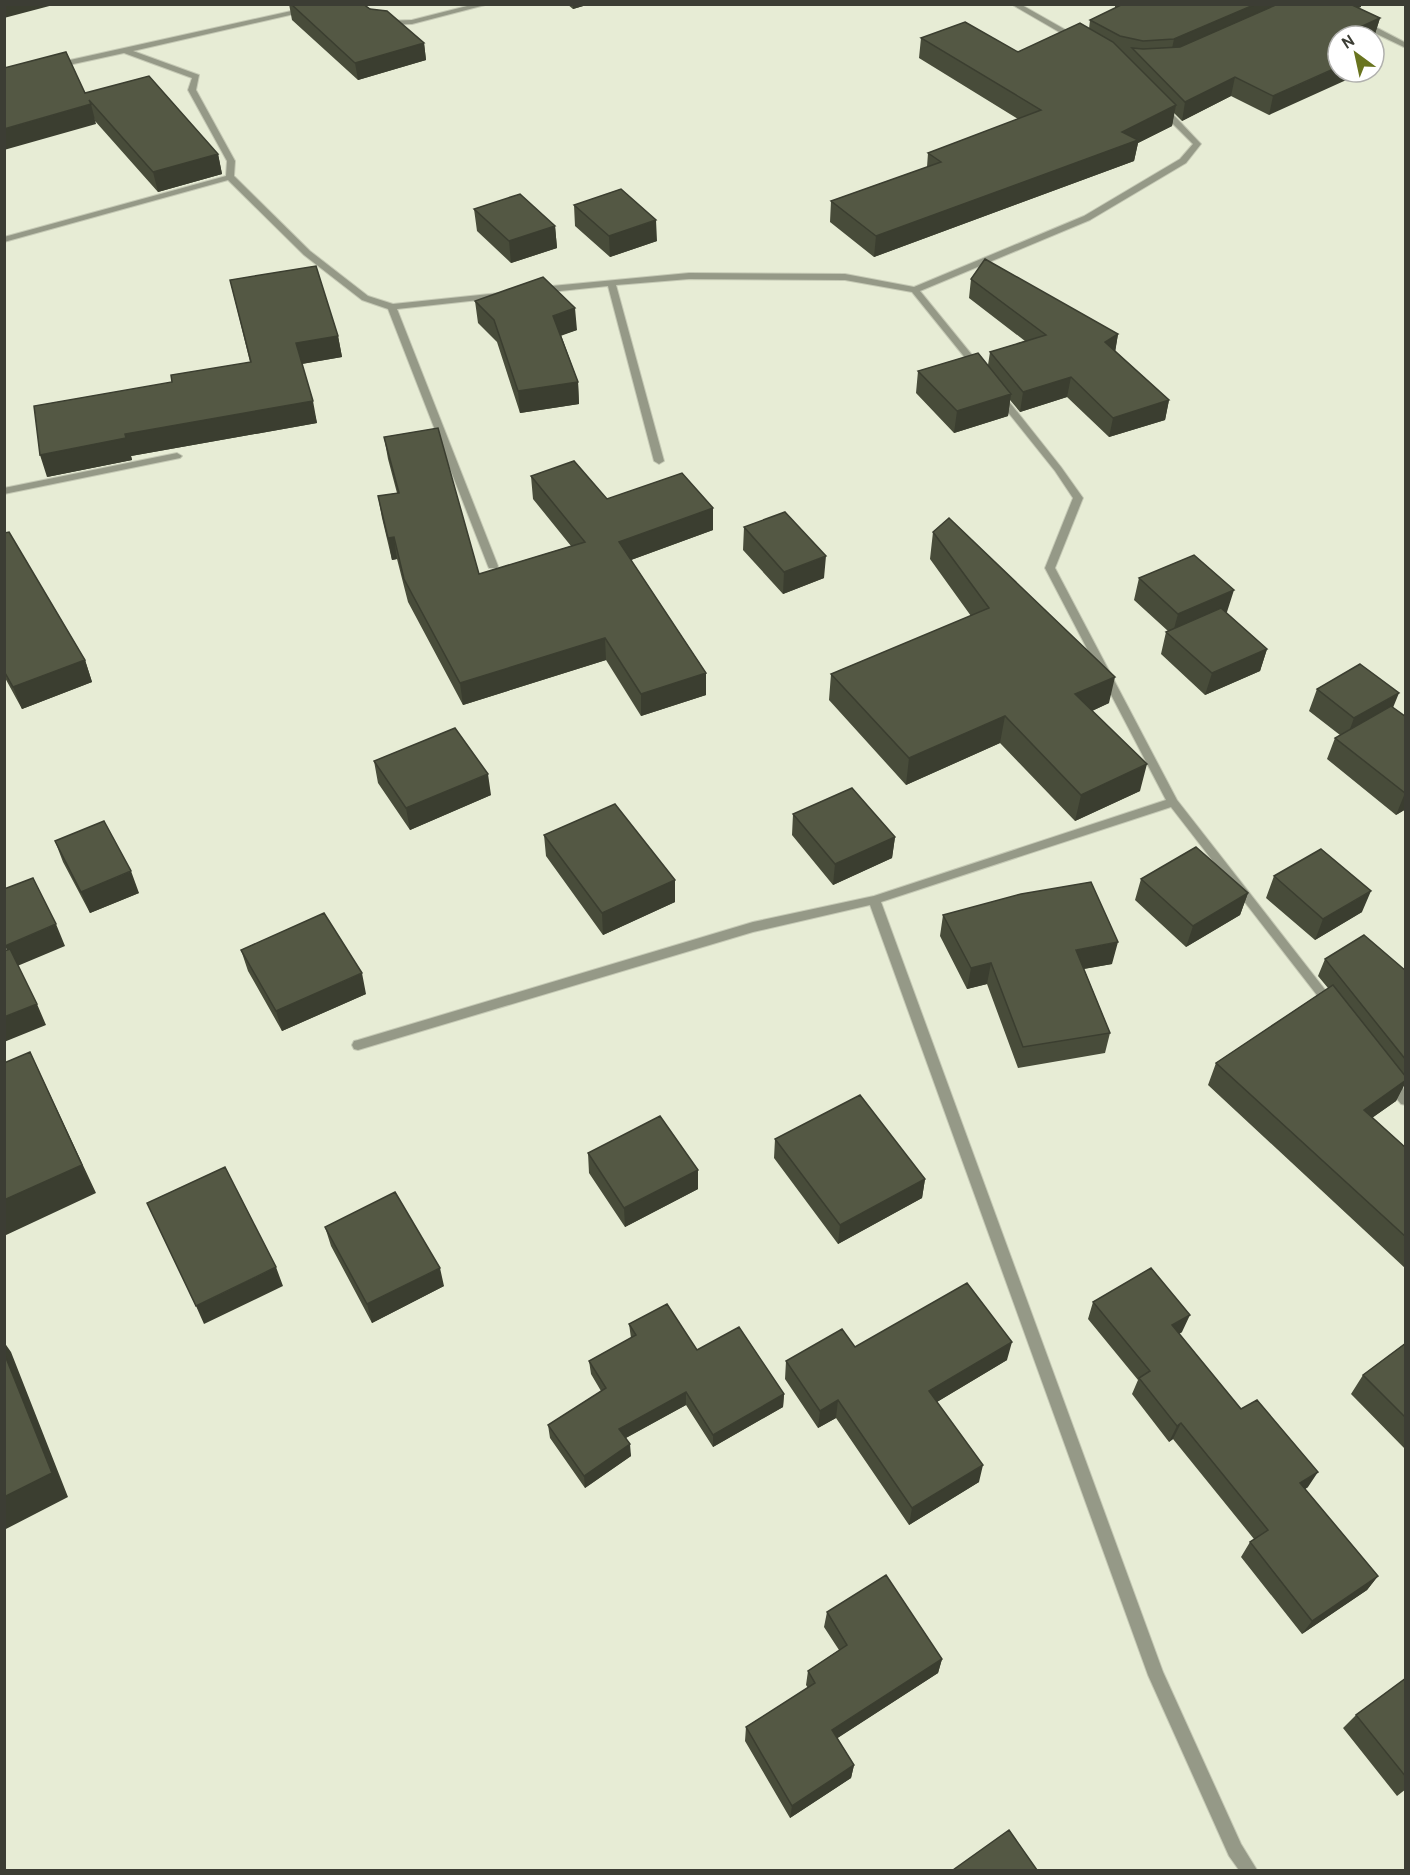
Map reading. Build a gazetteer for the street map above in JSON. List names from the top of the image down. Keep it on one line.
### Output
{"north":"top left"}
